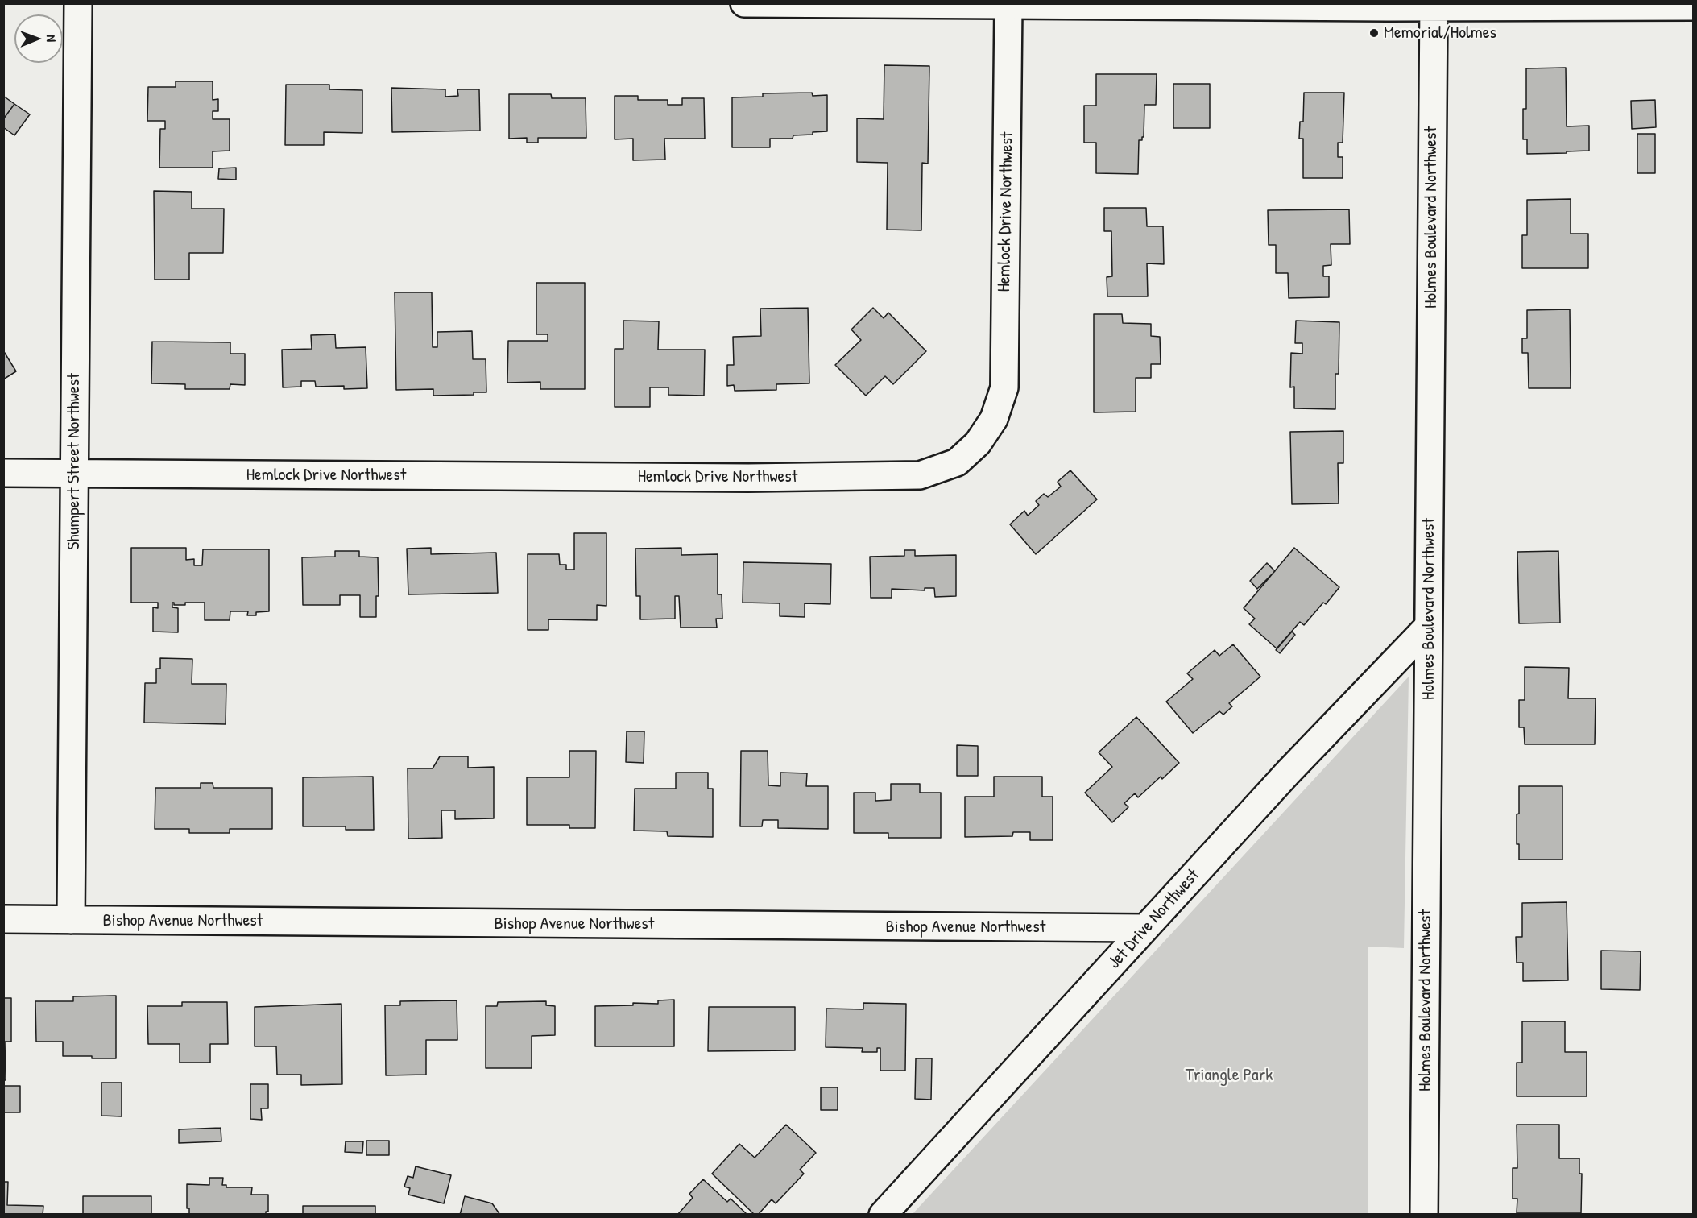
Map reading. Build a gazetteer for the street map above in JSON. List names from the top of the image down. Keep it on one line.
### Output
{"streets":{"street":["Hemlock Drive Northwest","Holmes Boulevard Northwest","Shumpert Street Northwest","Jet Drive Northwest","Bishop Avenue Northwest"]},"crossings":[["Hemlock Drive Northwest","Shumpert Street Northwest"],["Holmes Boulevard Northwest","Jet Drive Northwest"],["Shumpert Street Northwest","Bishop Avenue Northwest"],["Jet Drive Northwest","Bishop Avenue Northwest"]],"parks":["Triangle Park"],"places":["Memorial/Holmes"],"north":"right"}
